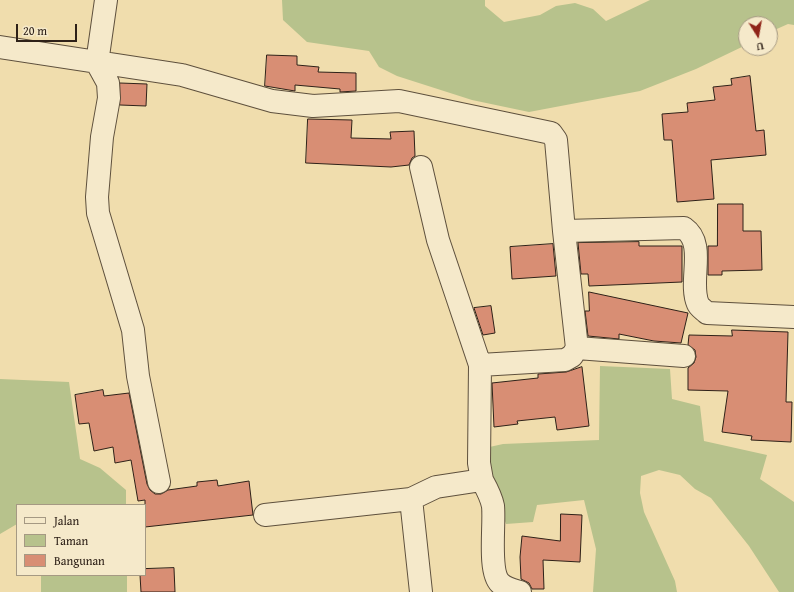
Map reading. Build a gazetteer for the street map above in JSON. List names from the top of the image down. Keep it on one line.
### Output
{"legend":["Jalan","Taman","Bangunan"],"scale_bar":"20 m","north":"bottom"}
